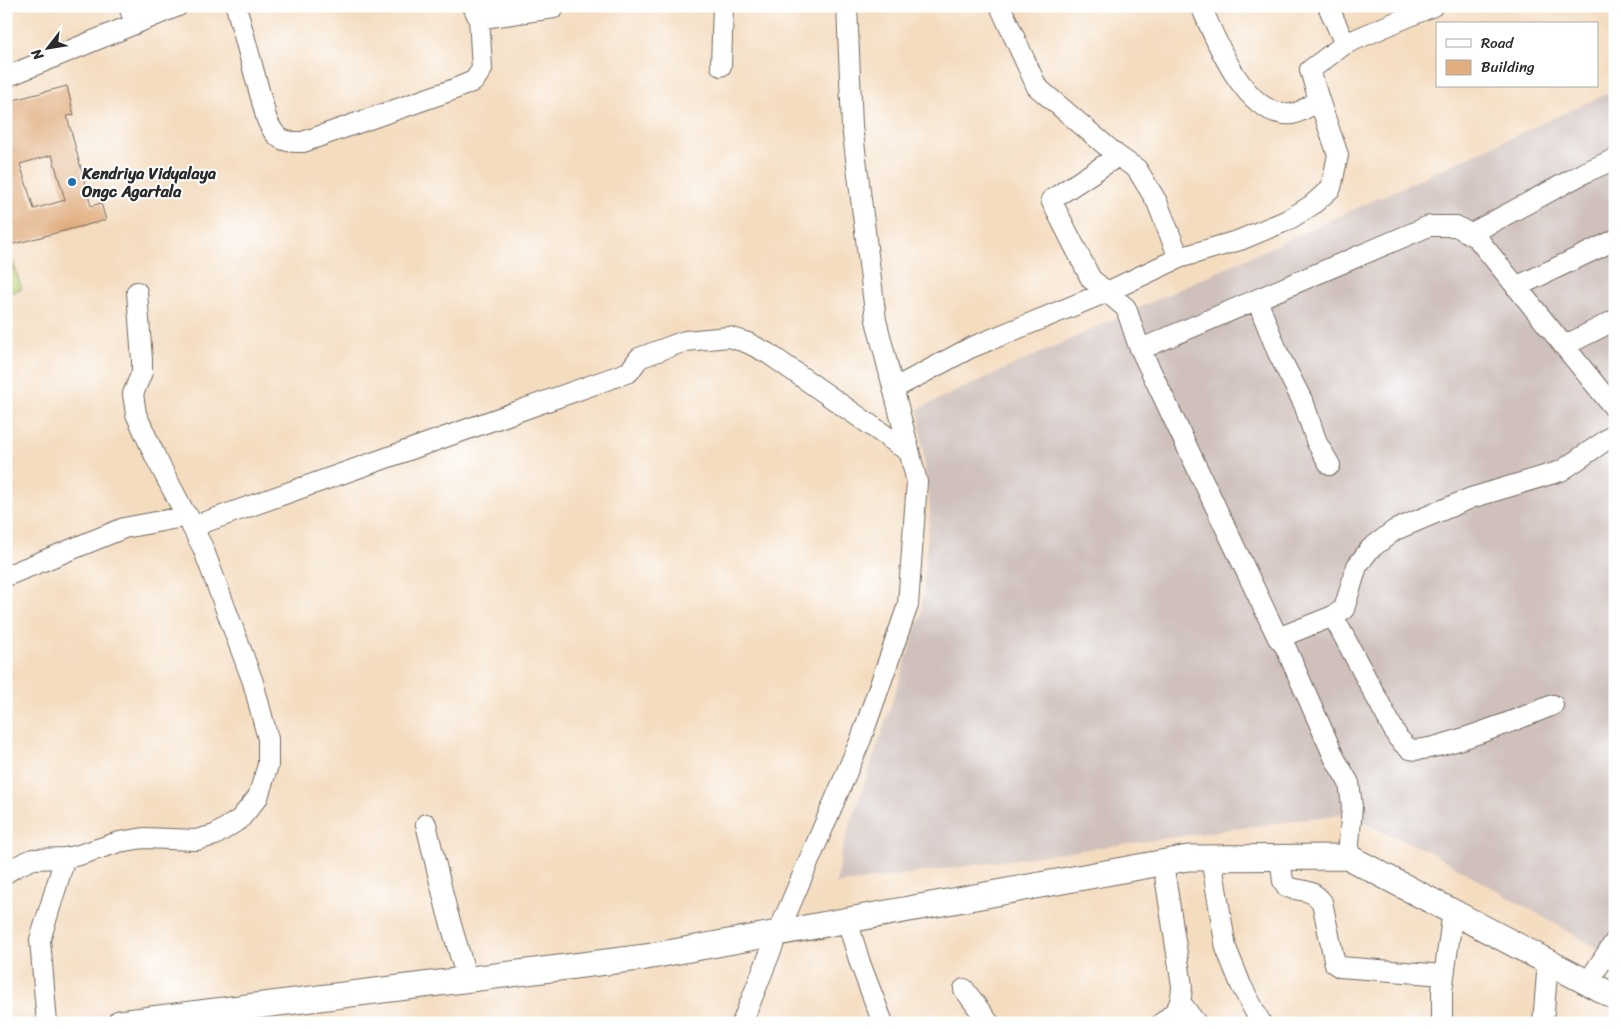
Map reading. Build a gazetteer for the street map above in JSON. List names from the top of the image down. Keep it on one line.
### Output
{"places":["Kendriya Vidyalaya Ongc Agartala"],"legend":["Road","Building"],"north":"bottom left"}
